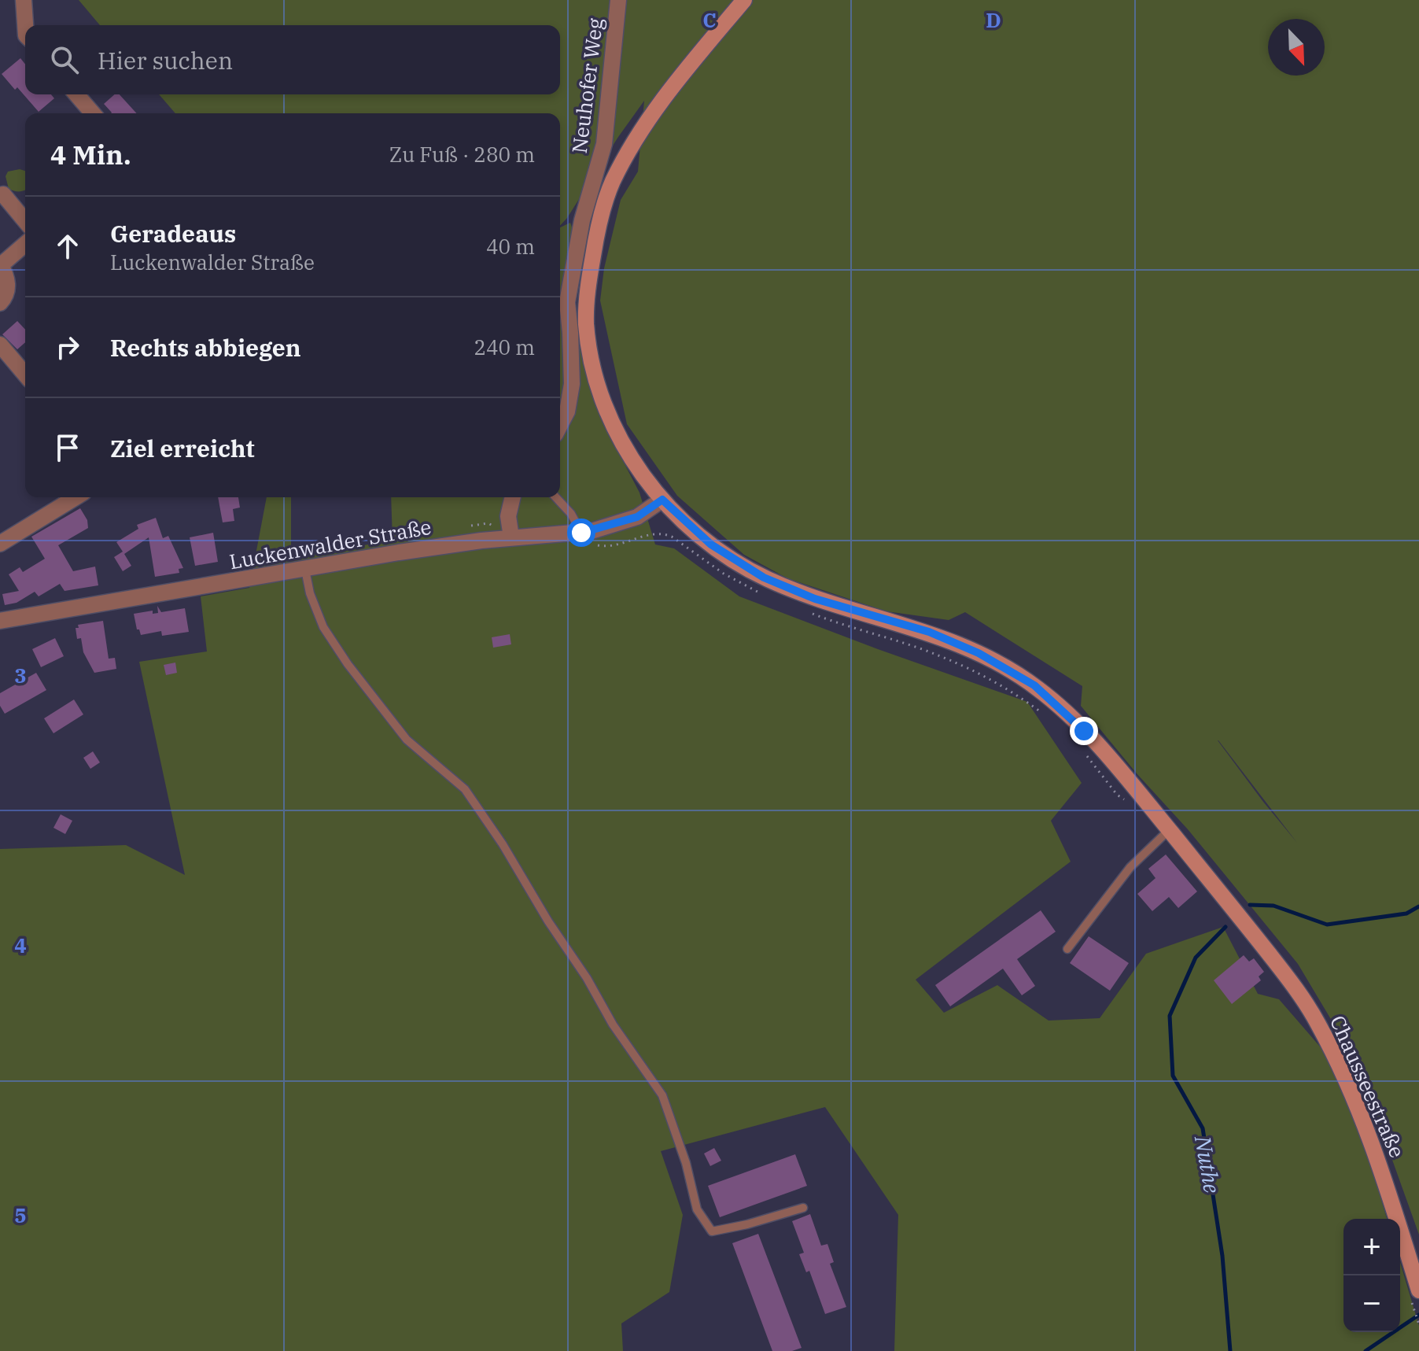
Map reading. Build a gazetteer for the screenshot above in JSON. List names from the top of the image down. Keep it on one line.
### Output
{"streets":{"main road":["Chausseestraße"],"street":["Neuhofer Weg","Luckenwalder Straße"]},"crossings":[["Luckenwalder Straße","Chausseestraße"]],"water":["Nuthe"],"north":"bottom right","page":{"search":"Hier suchen","heading":["4 Min.","Zu Fuß · 280 m"],"list":[["Geradeaus","Luckenwalder Straße","40 m"],["Rechts abbiegen","240 m"],"Ziel erreicht"],"map_buttons":["+","−"]},"grid":{"columns":["C","D"],"rows":["3","4","5"]}}
